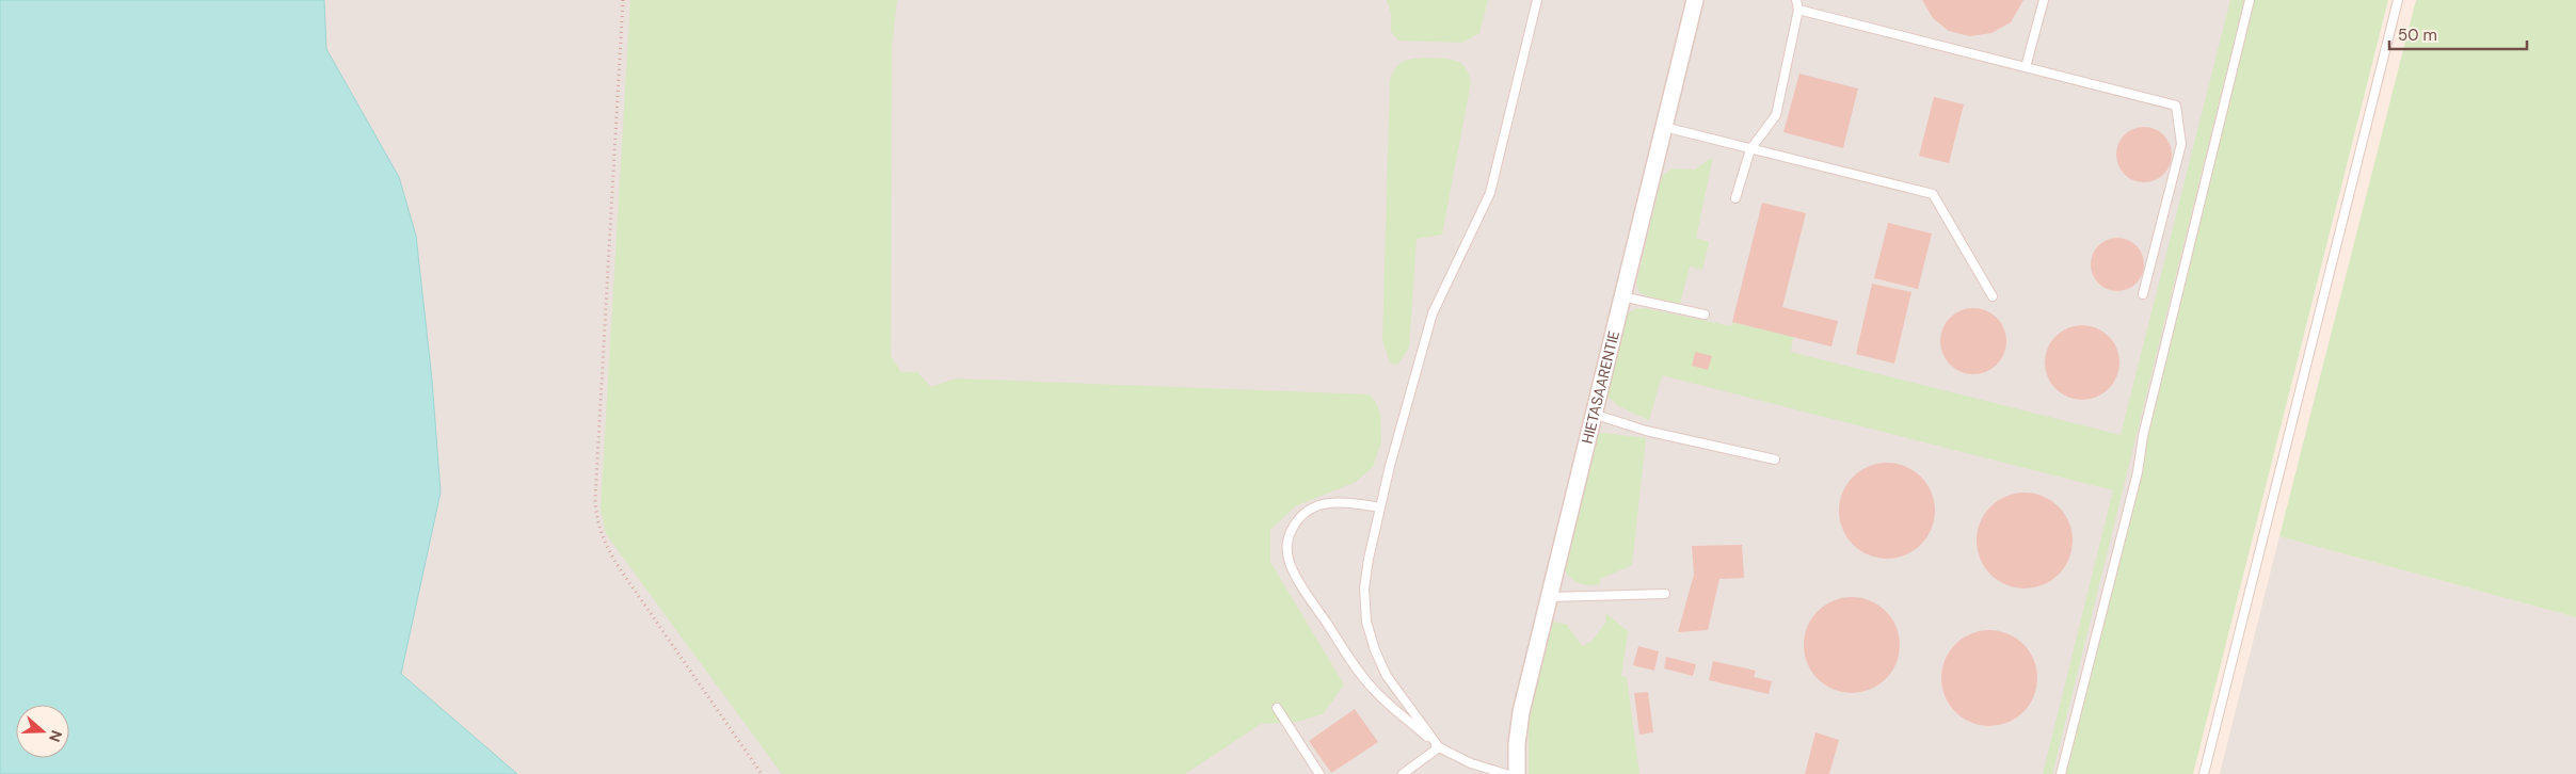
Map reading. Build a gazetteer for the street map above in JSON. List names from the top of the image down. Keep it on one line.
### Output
{"streets":{"street":["HIETASAARENTIE"]},"scale_bar":"50 m","north":"right"}
